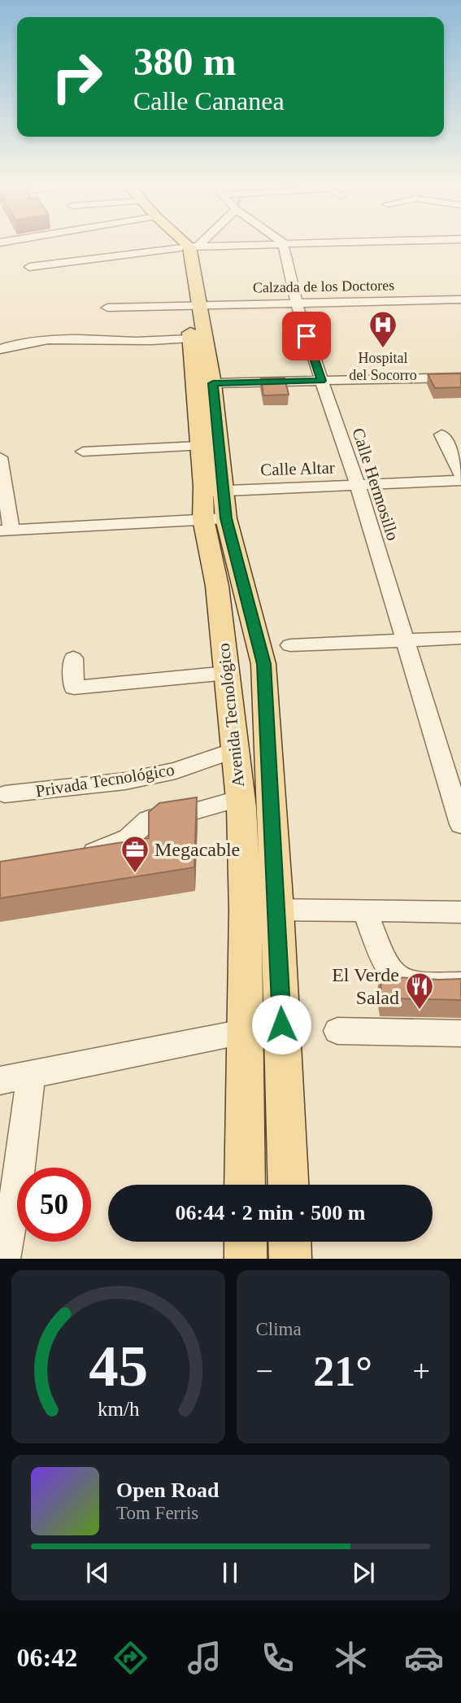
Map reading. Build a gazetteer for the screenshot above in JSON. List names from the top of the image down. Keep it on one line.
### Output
{"streets":{"main road":["Avenida Tecnológico"],"street":["Calzada de los Doctores","Calle Altar","Calle Hermosillo","Privada Tecnológico"]},"crossings":[["Calzada de los Doctores","Calle Hermosillo"],["Calzada de los Doctores","Avenida Tecnológico"],["Calle Altar","Calle Hermosillo"],["Calle Altar","Avenida Tecnológico"],["Avenida Tecnológico","Privada Tecnológico"]],"places":{"hospital":["Hospital del Socorro"],"office":["Megacable"],"restaurant":["El Verde Salad"]},"page":{"turn":["380 m","Calle Cananea"],"limit":"50","trip":"06:44 · 2 min · 500 m","tile":"Clima","heat":["−","21°","+"],"song":["Open Road","Tom Ferris"],"tabs":"06:42","gauge":["45","km/h"]}}
